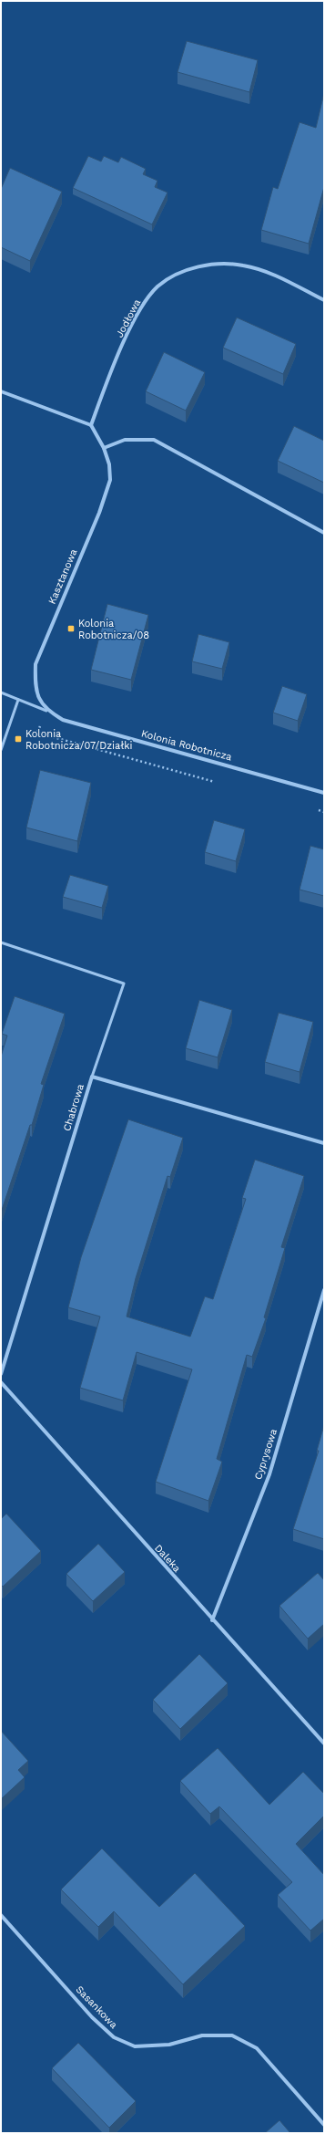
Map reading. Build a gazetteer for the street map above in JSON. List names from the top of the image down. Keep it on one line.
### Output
{"streets":{"street":["Jodłowa","Kasztanowa","Kolonia Robotnicza","Chabrowa","Cyprysowa","Daleka","Sasankowa"]},"crossings":[["Jodłowa","Kasztanowa"],["Kasztanowa","Kolonia Robotnicza"],["Cyprysowa","Daleka"]],"places":{"transit":["Kolonia Robotnicza/08","Kolonia Robotnicza/07/Działki"]}}
